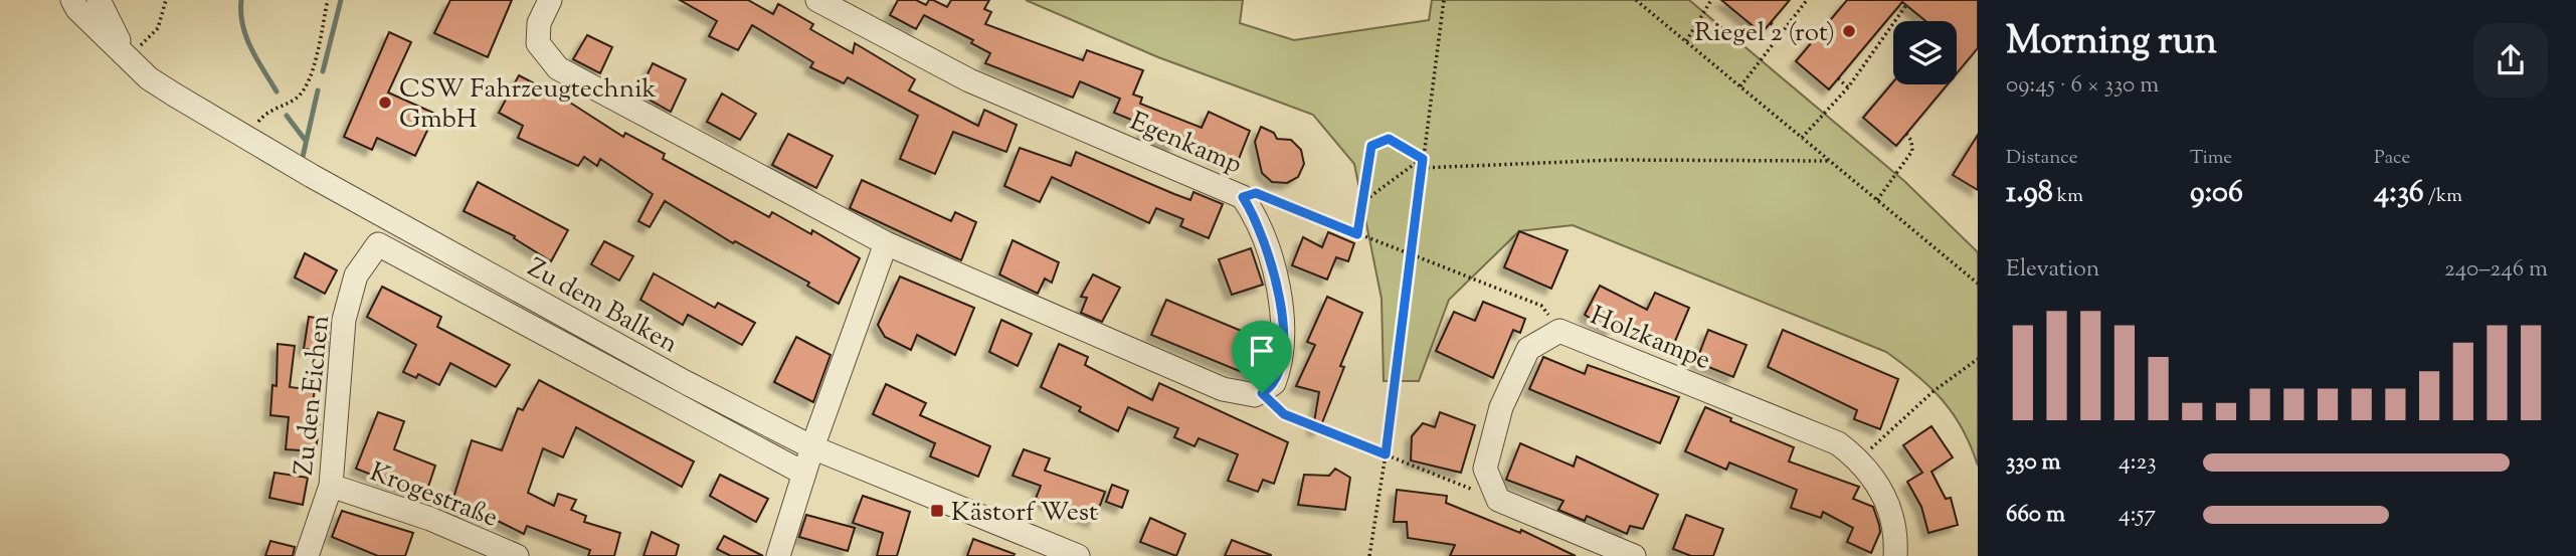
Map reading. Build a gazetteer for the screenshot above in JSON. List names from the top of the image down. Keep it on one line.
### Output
{"streets":{"street":["Egenkamp","Zu dem Balken","Holzkampe","Zu den Eichen","Krogestraße"]},"crossings":[["Zu den Eichen","Krogestraße"]],"places":{"other":["Riegel 2 (rot)","CSW Fahrzeugtechnik GmbH"],"transit":["Kästorf West"]},"page":{"heading":["Morning run","09:45 · 6 × 330 m"],"stats":[["Distance","1.98 km"],["Time","9:06"],["Pace","4:36 /km"]],"chart":["Elevation","240–246 m"],"list":[{"name":"330 m","note":"4:23"},{"name":"660 m","note":"4:57"}]}}
